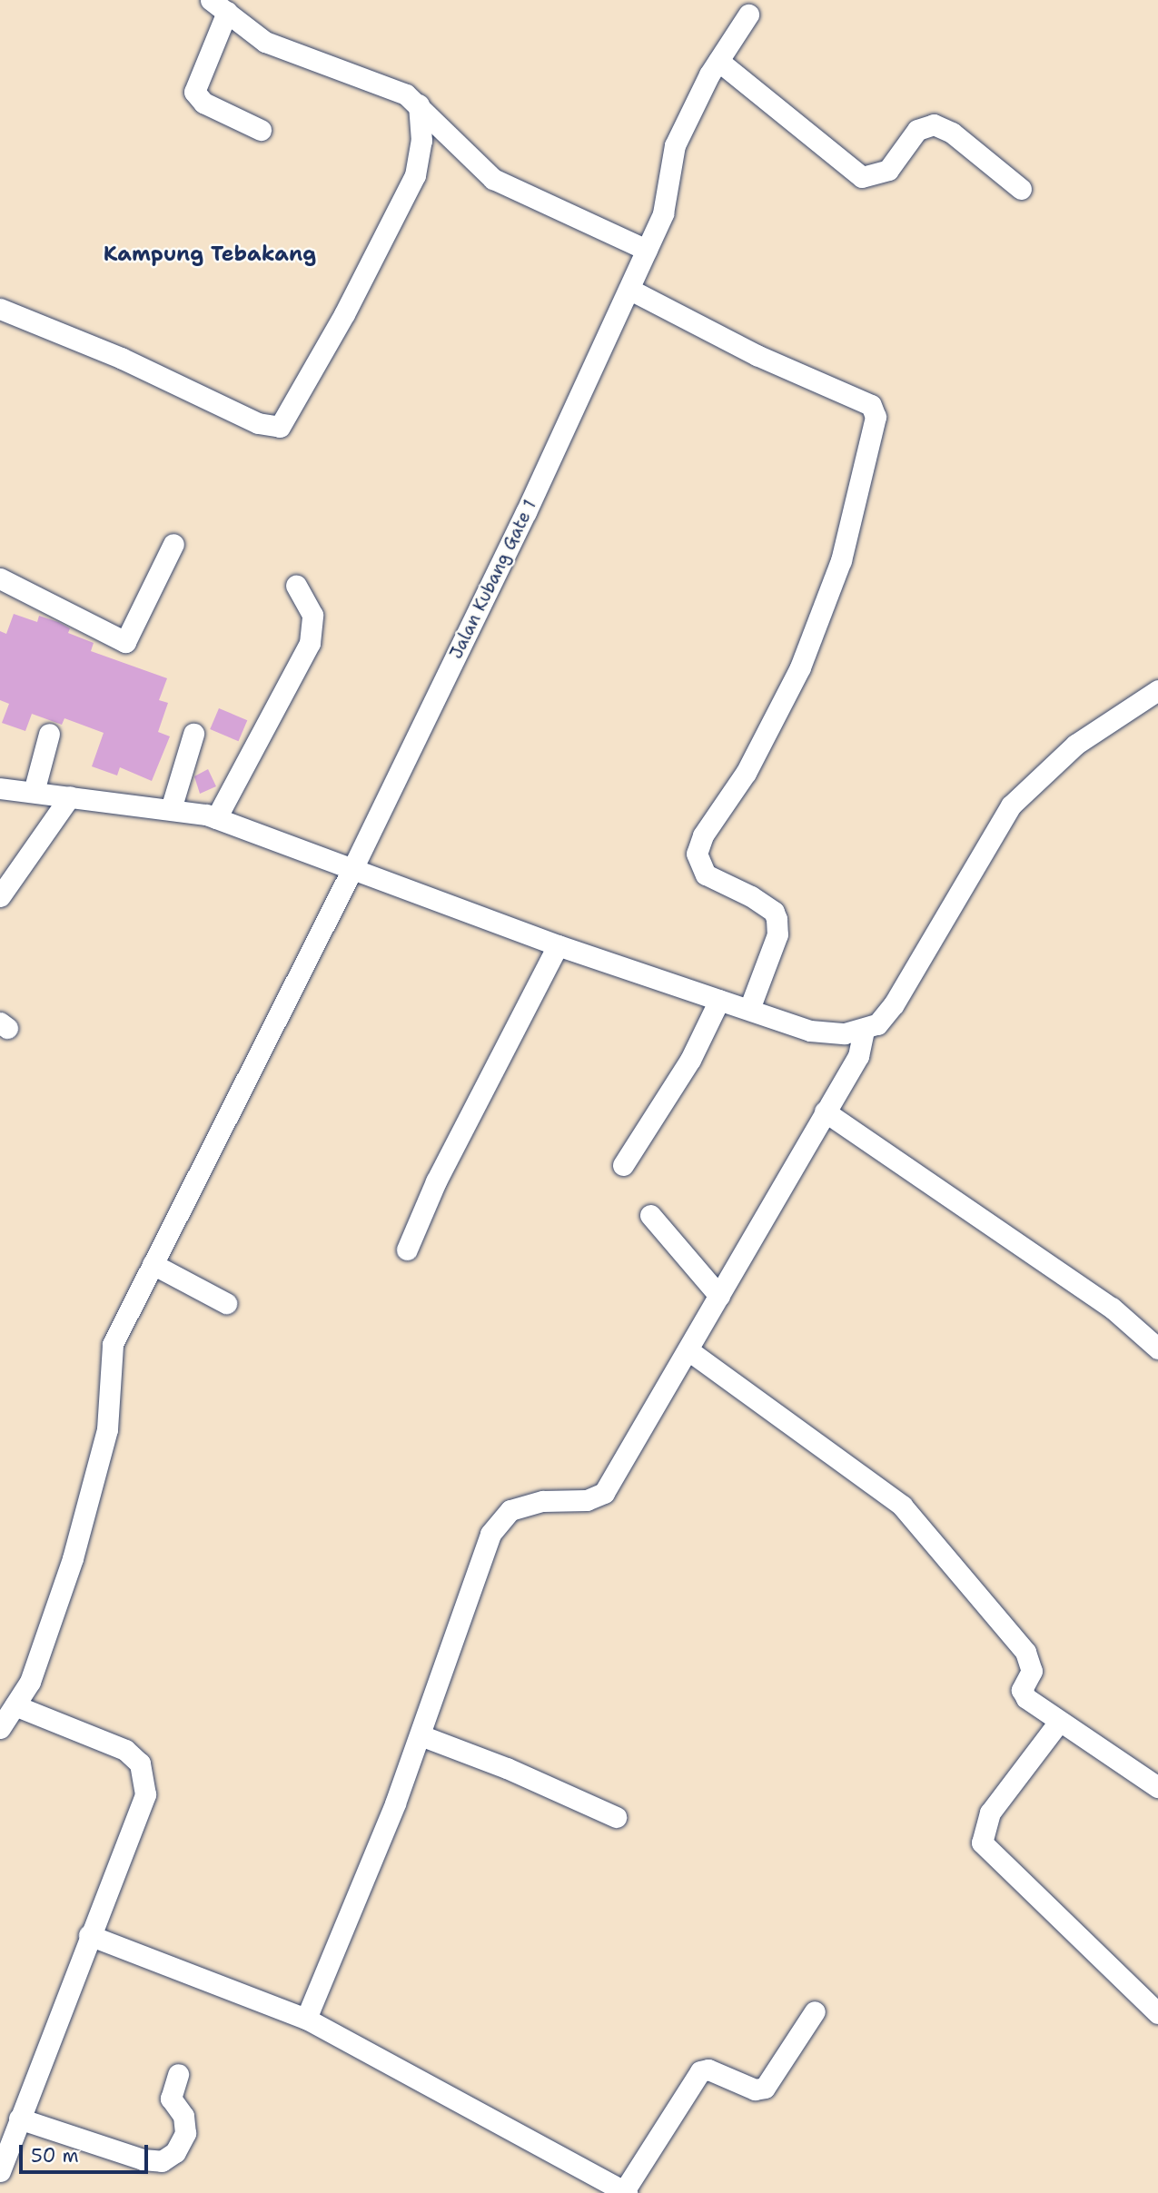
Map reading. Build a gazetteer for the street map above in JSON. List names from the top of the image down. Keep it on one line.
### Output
{"streets":{"street":["Jalan Kubang Gate 1"]},"districts":["Kampung Tebakang"],"scale_bar":"50 m"}
